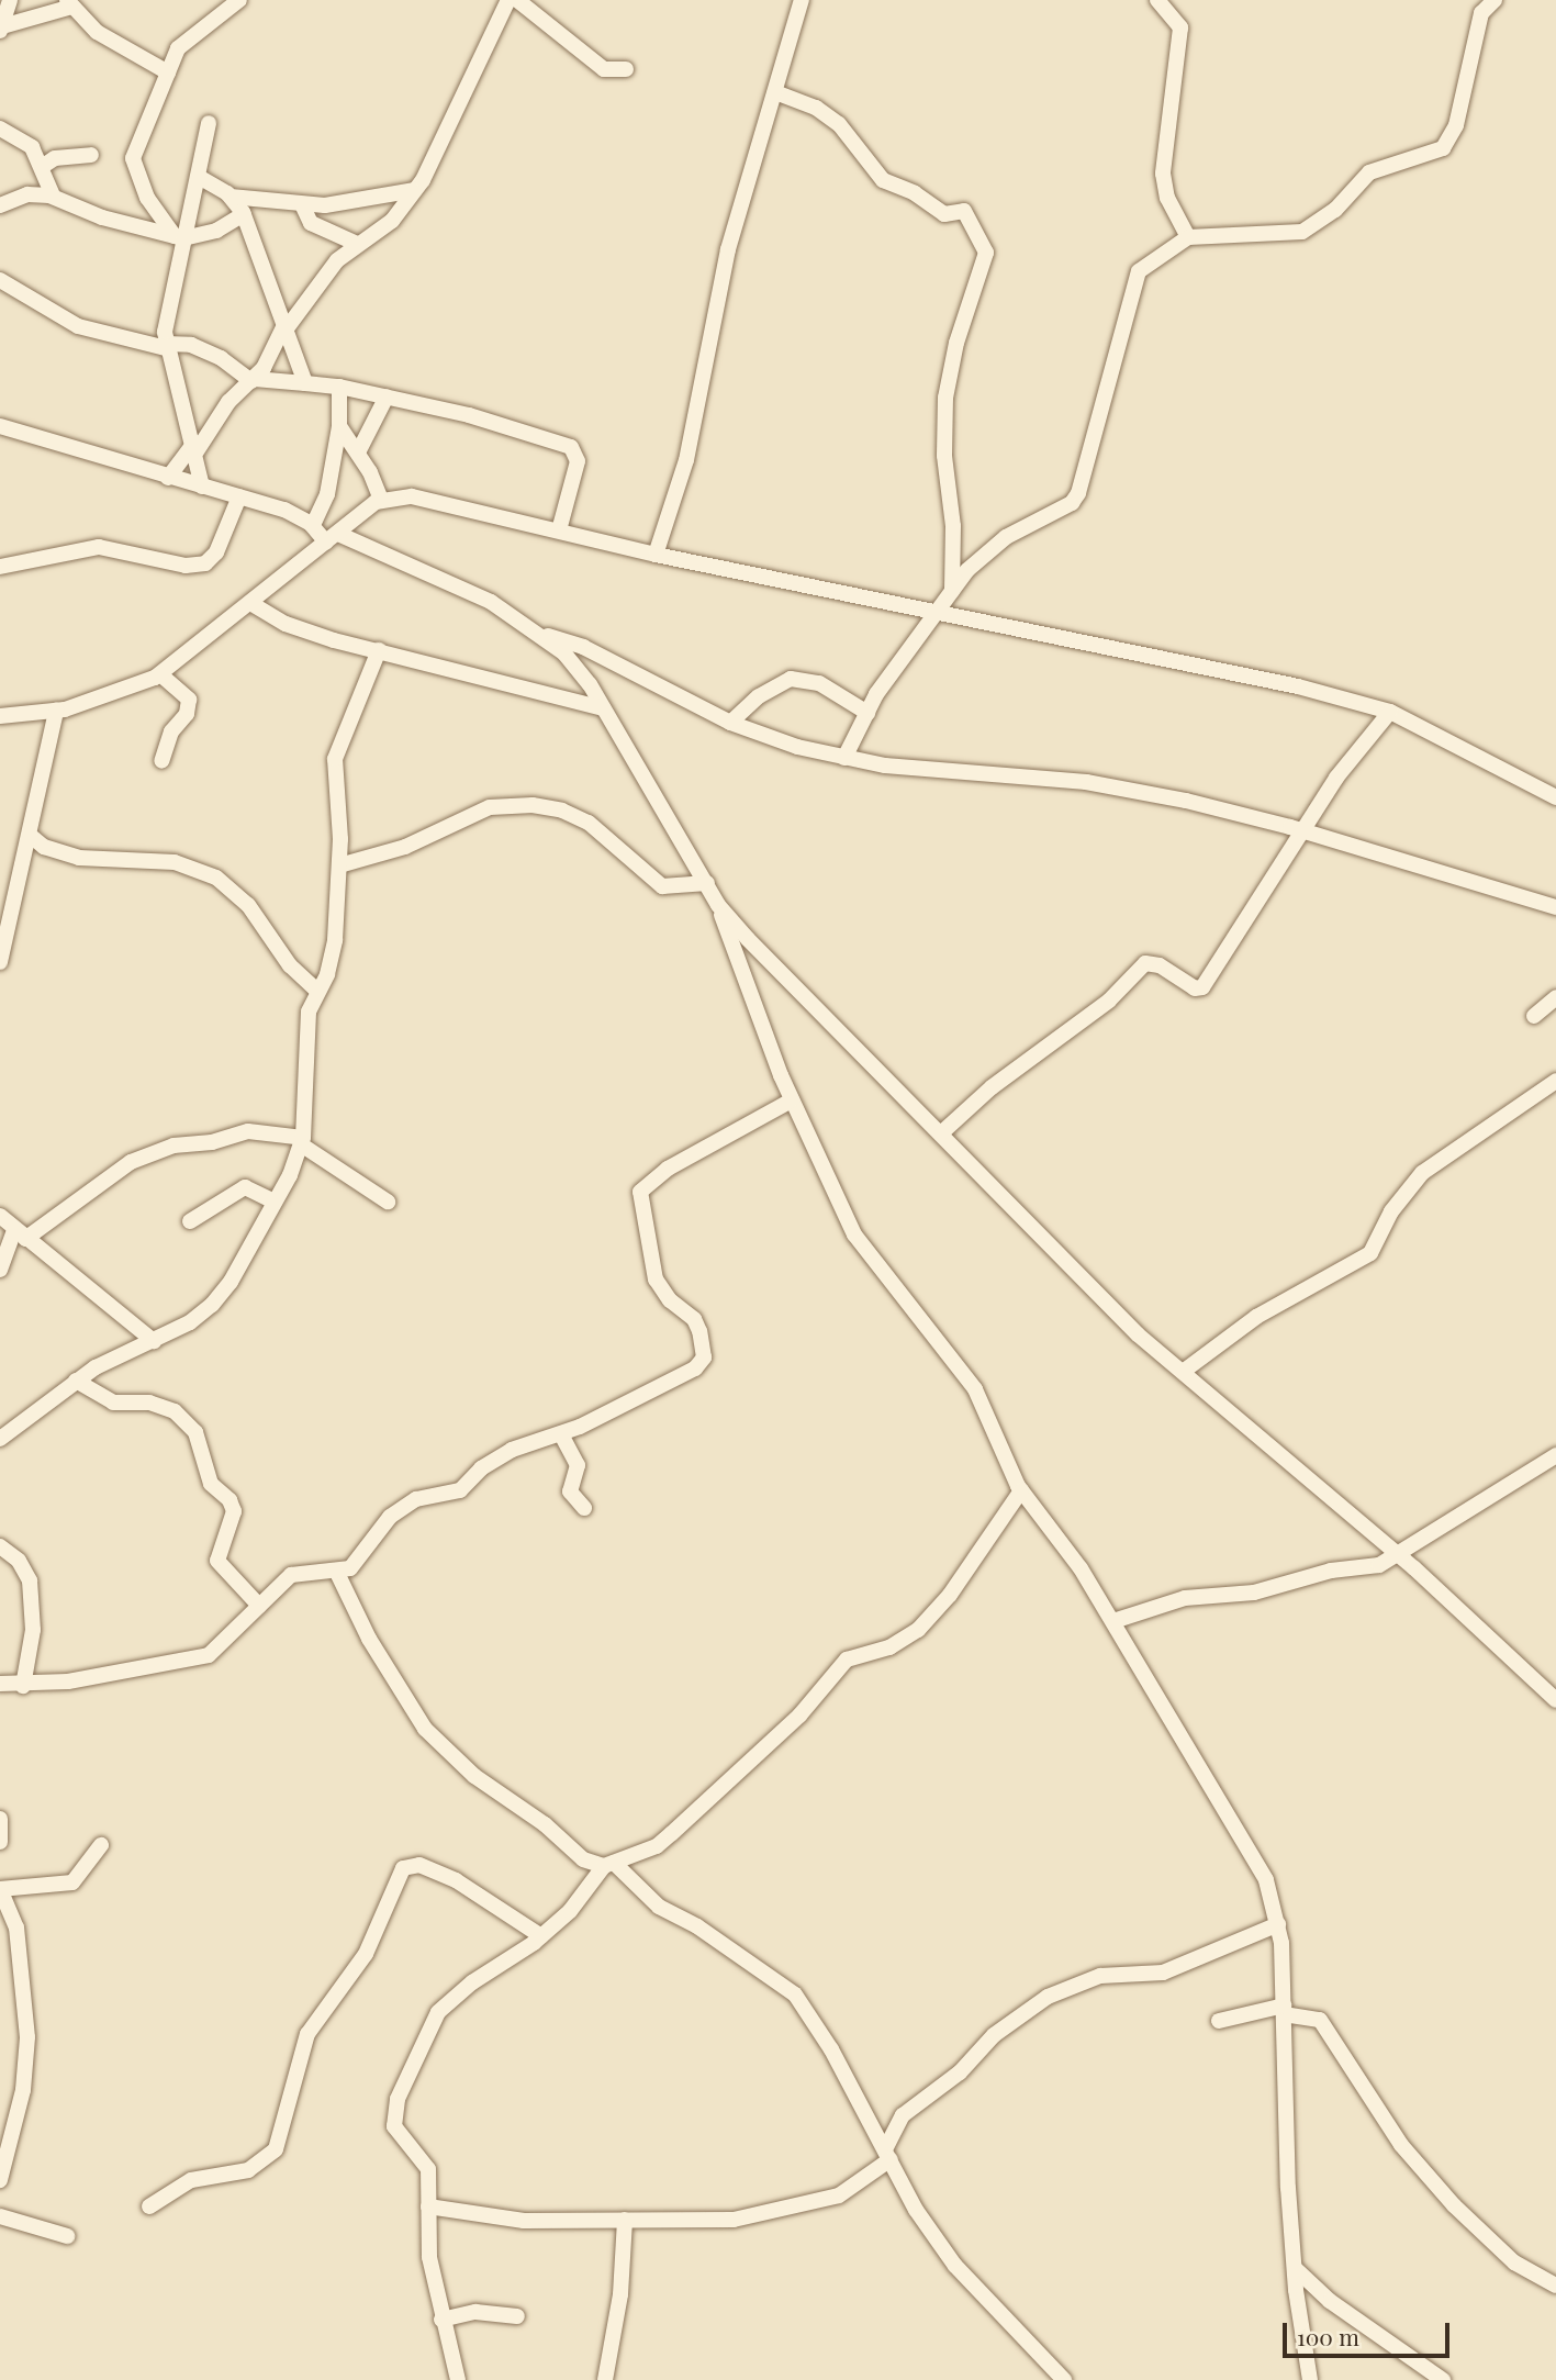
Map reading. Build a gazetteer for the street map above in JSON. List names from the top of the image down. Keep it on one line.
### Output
{"scale_bar":"100 m"}
